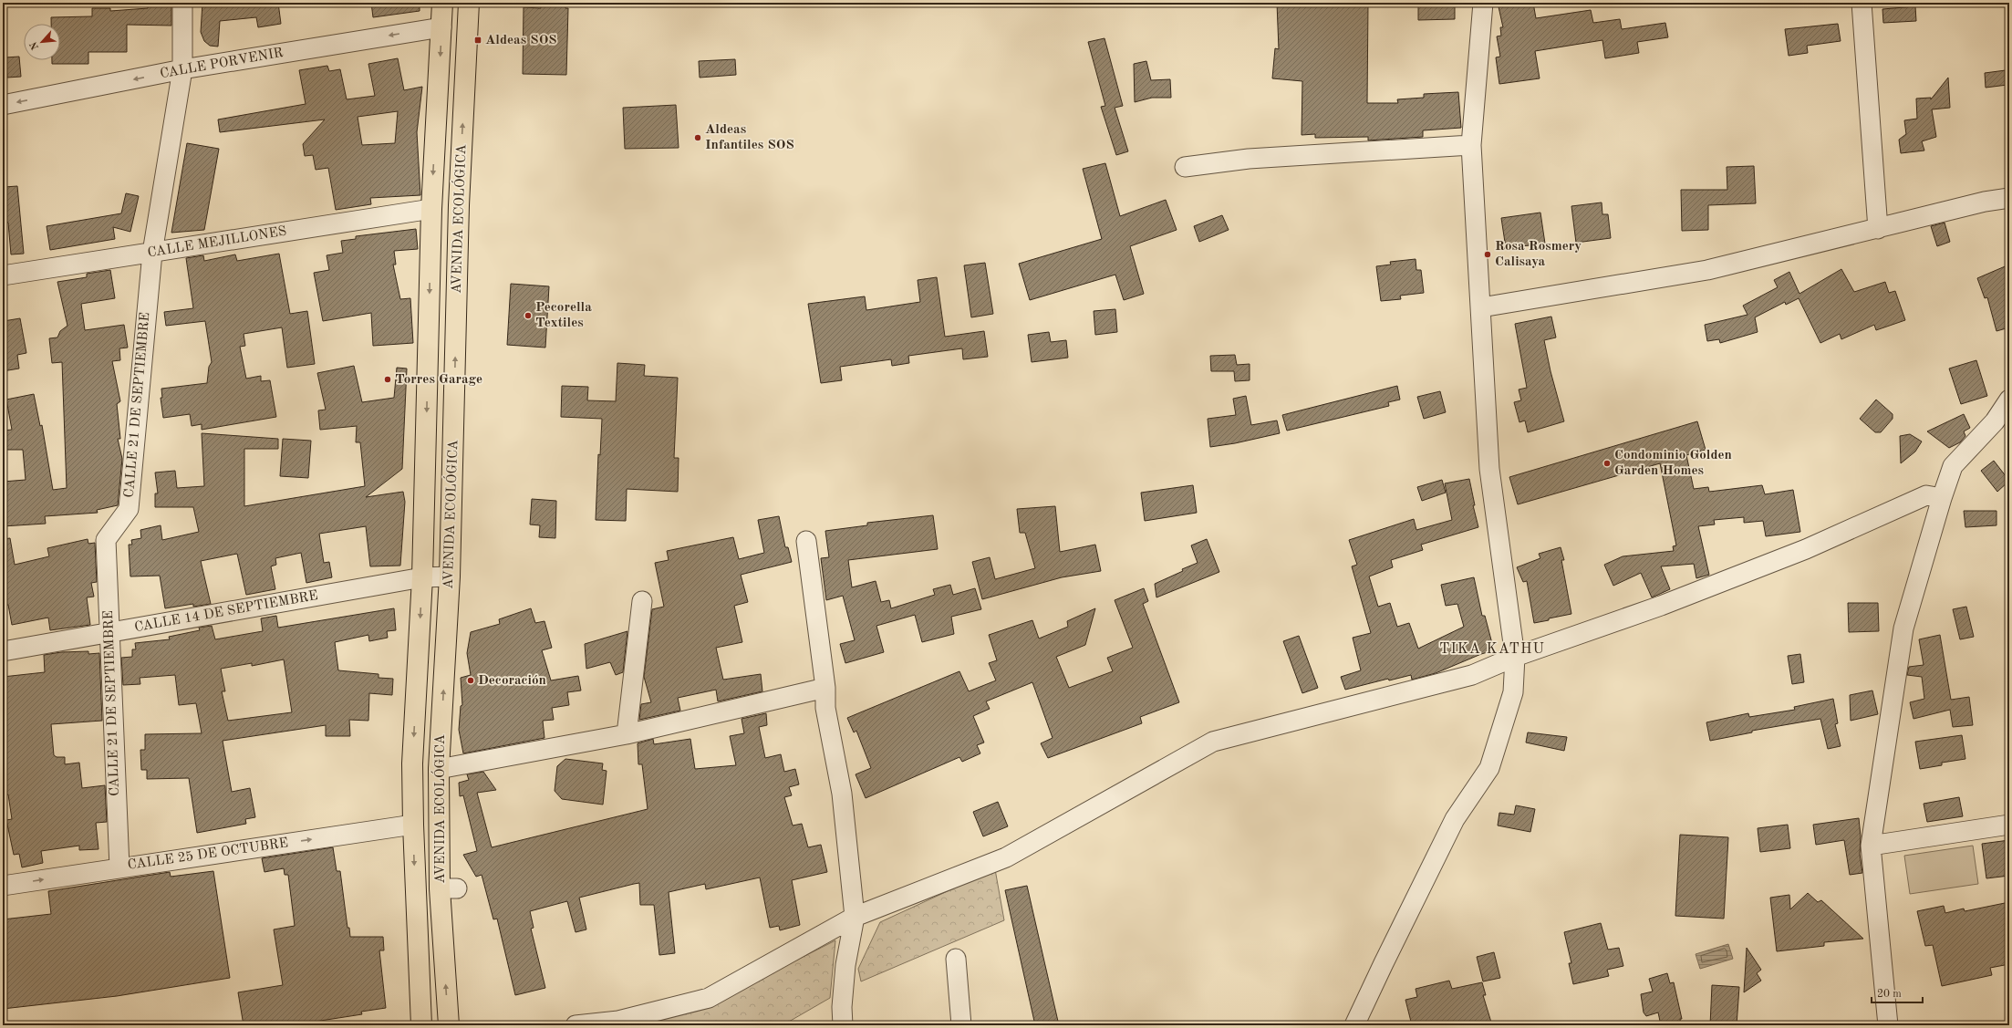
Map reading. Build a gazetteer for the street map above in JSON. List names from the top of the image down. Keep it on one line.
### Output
{"streets":{"main road":["AVENIDA ECOLÓGICA"],"street":["CALLE PORVENIR","CALLE MEJILLONES","CALLE 21 DE SEPTIEMBRE","CALLE 14 DE SEPTIEMBRE","CALLE 25 DE OCTUBRE"]},"crossings":[["CALLE PORVENIR","AVENIDA ECOLÓGICA"],["CALLE PORVENIR","CALLE 21 DE SEPTIEMBRE"],["AVENIDA ECOLÓGICA","CALLE MEJILLONES"],["AVENIDA ECOLÓGICA","CALLE 14 DE SEPTIEMBRE"],["AVENIDA ECOLÓGICA","CALLE 25 DE OCTUBRE"],["CALLE MEJILLONES","CALLE 21 DE SEPTIEMBRE"],["CALLE 21 DE SEPTIEMBRE","CALLE 14 DE SEPTIEMBRE"],["CALLE 21 DE SEPTIEMBRE","CALLE 25 DE OCTUBRE"]],"one_way":["CALLE PORVENIR","CALLE 25 DE OCTUBRE"],"districts":["TIKA KATHU"],"places":{"transit":["Aldeas SOS"],"other":["Aldeas Infantiles SOS","Rosa Rosmery Calisaya","Pecorella Textiles","Torres Garage","Condominio Golden Garden Homes","Decoración"]},"scale_bar":"20 m","north":"bottom left"}
